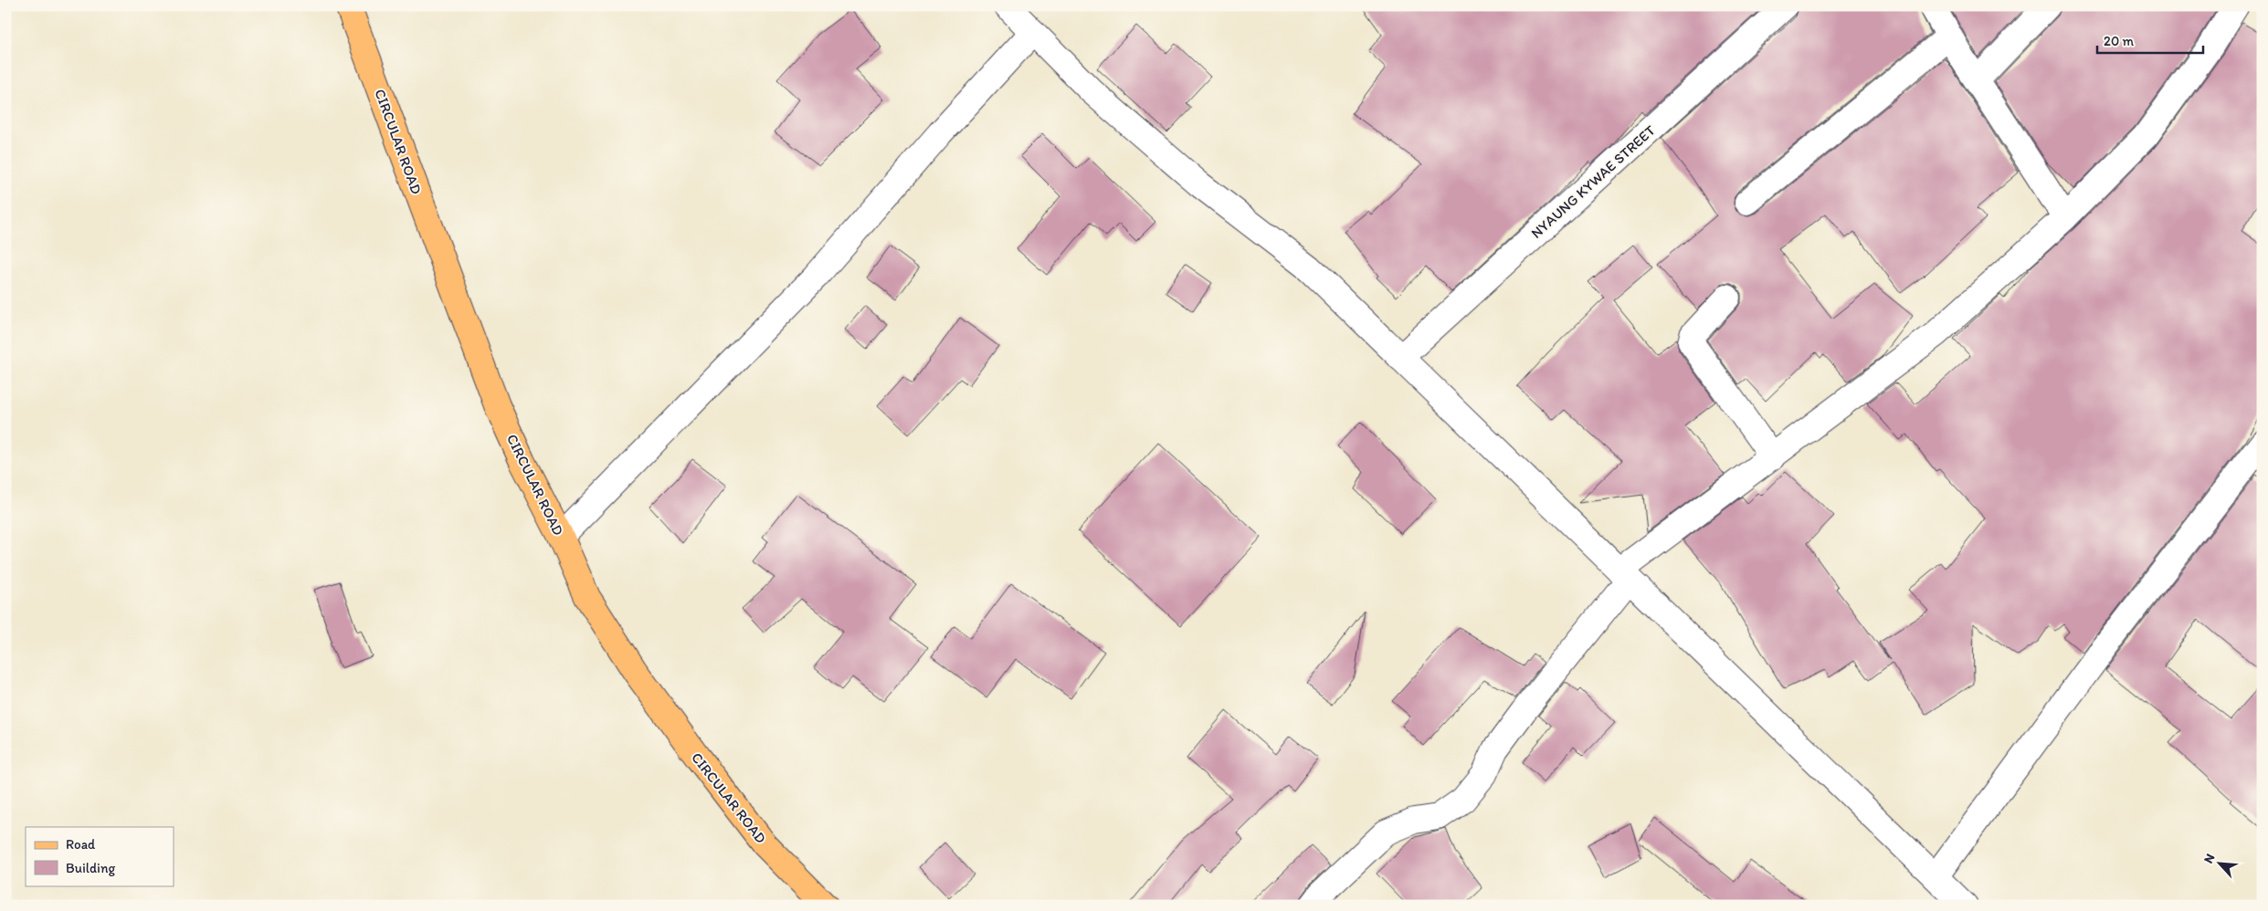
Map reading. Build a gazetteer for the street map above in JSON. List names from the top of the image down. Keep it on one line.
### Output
{"streets":{"main road":["CIRCULAR ROAD"],"street":["NYAUNG KYWAE STREET"]},"legend":["Road","Building"],"scale_bar":"20 m","north":"top left"}
